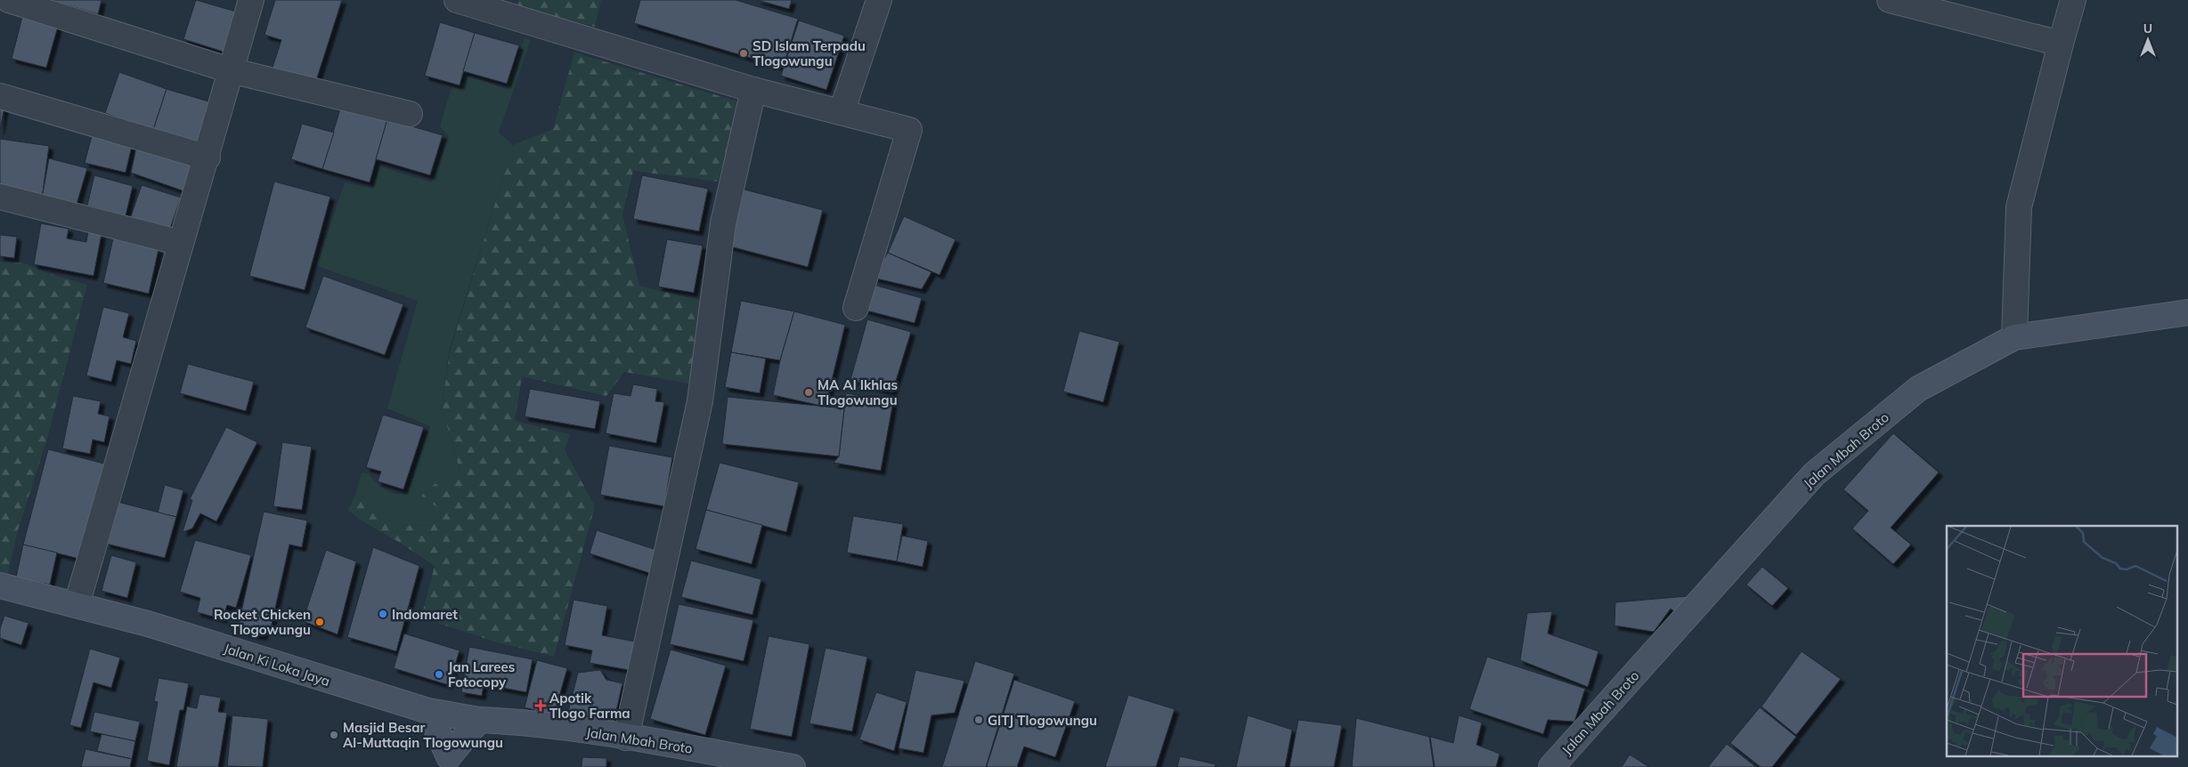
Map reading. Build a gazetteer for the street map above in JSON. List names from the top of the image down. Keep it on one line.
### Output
{"streets":{"main road":["Jalan Mbah Broto","Jalan Ki Loka Jaya"]},"crossings":[["Jalan Mbah Broto","Jalan Ki Loka Jaya"]],"places":{"other":["SD Islam Terpadu Tlogowungu","MA Al Ikhlas Tlogowungu","Indomaret","Rocket Chicken Tlogowungu","Jan Larees Fotocopy","GITJ Tlogowungu","Masjid Besar Al-Muttaqin Tlogowungu"],"health":["Apotik Tlogo Farma"]},"north":"top"}
